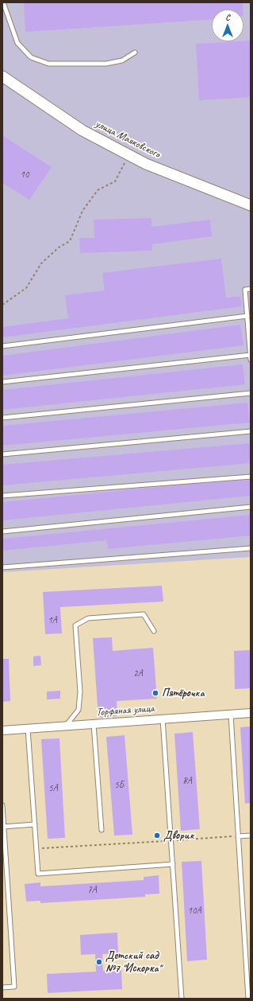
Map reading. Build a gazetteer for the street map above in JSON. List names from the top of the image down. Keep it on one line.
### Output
{"streets":{"street":["улица Маяковского","Торфяная улица"]},"places":["Пятёрочка","Дворик","Детский cад №7 \"Искорка\""],"house_numbers":["10","1А","2А","8А","5Б","5А","7А","10А"],"north":"top"}
